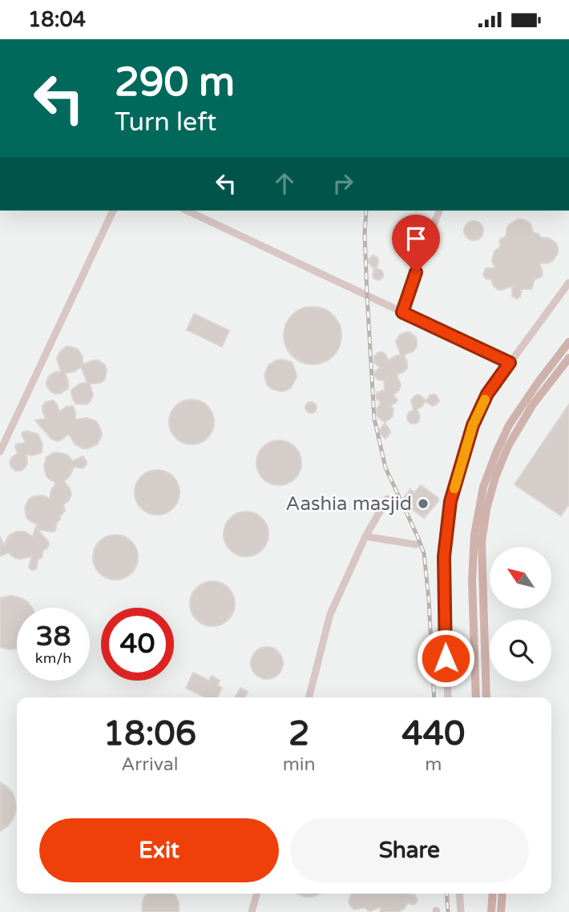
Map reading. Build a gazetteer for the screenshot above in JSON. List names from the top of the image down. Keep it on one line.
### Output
{"places":["Aashia masjid"],"north":"top left","page":{"status":"18:04","turn":["290 m","Turn left"],"speed":"38 km/h","limit":"40","eta":["18:06","Arrival","2","min","440","m"],"buttons":["Exit","Share"]}}
